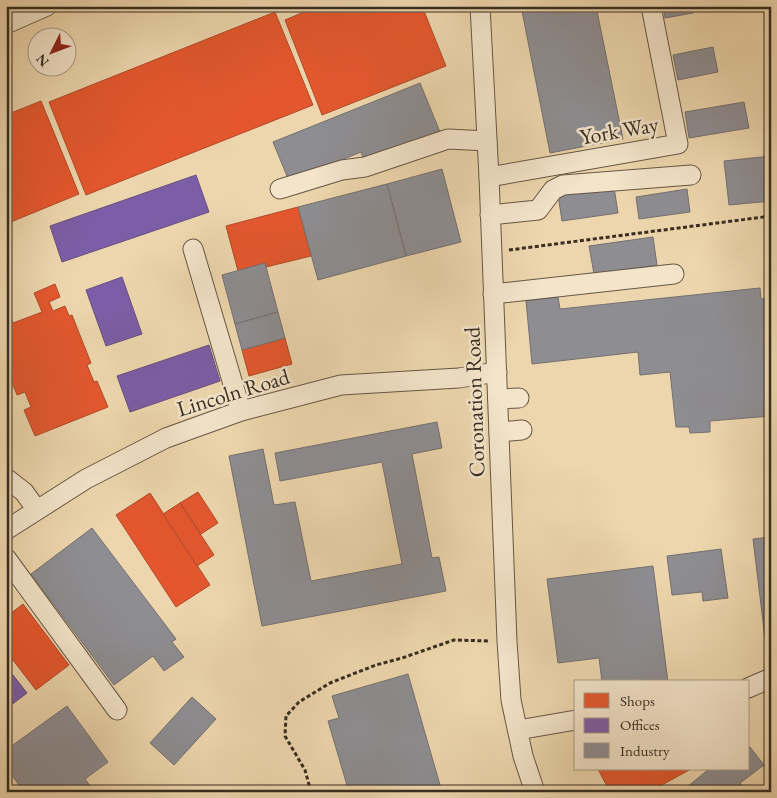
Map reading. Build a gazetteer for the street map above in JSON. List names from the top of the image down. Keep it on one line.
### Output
{"streets":{"street":["York Way","Lincoln Road","Coronation Road"]},"crossings":[["York Way","Coronation Road"],["Lincoln Road","Coronation Road"]],"legend":["Shops","Offices","Industry"],"north":"bottom left"}
